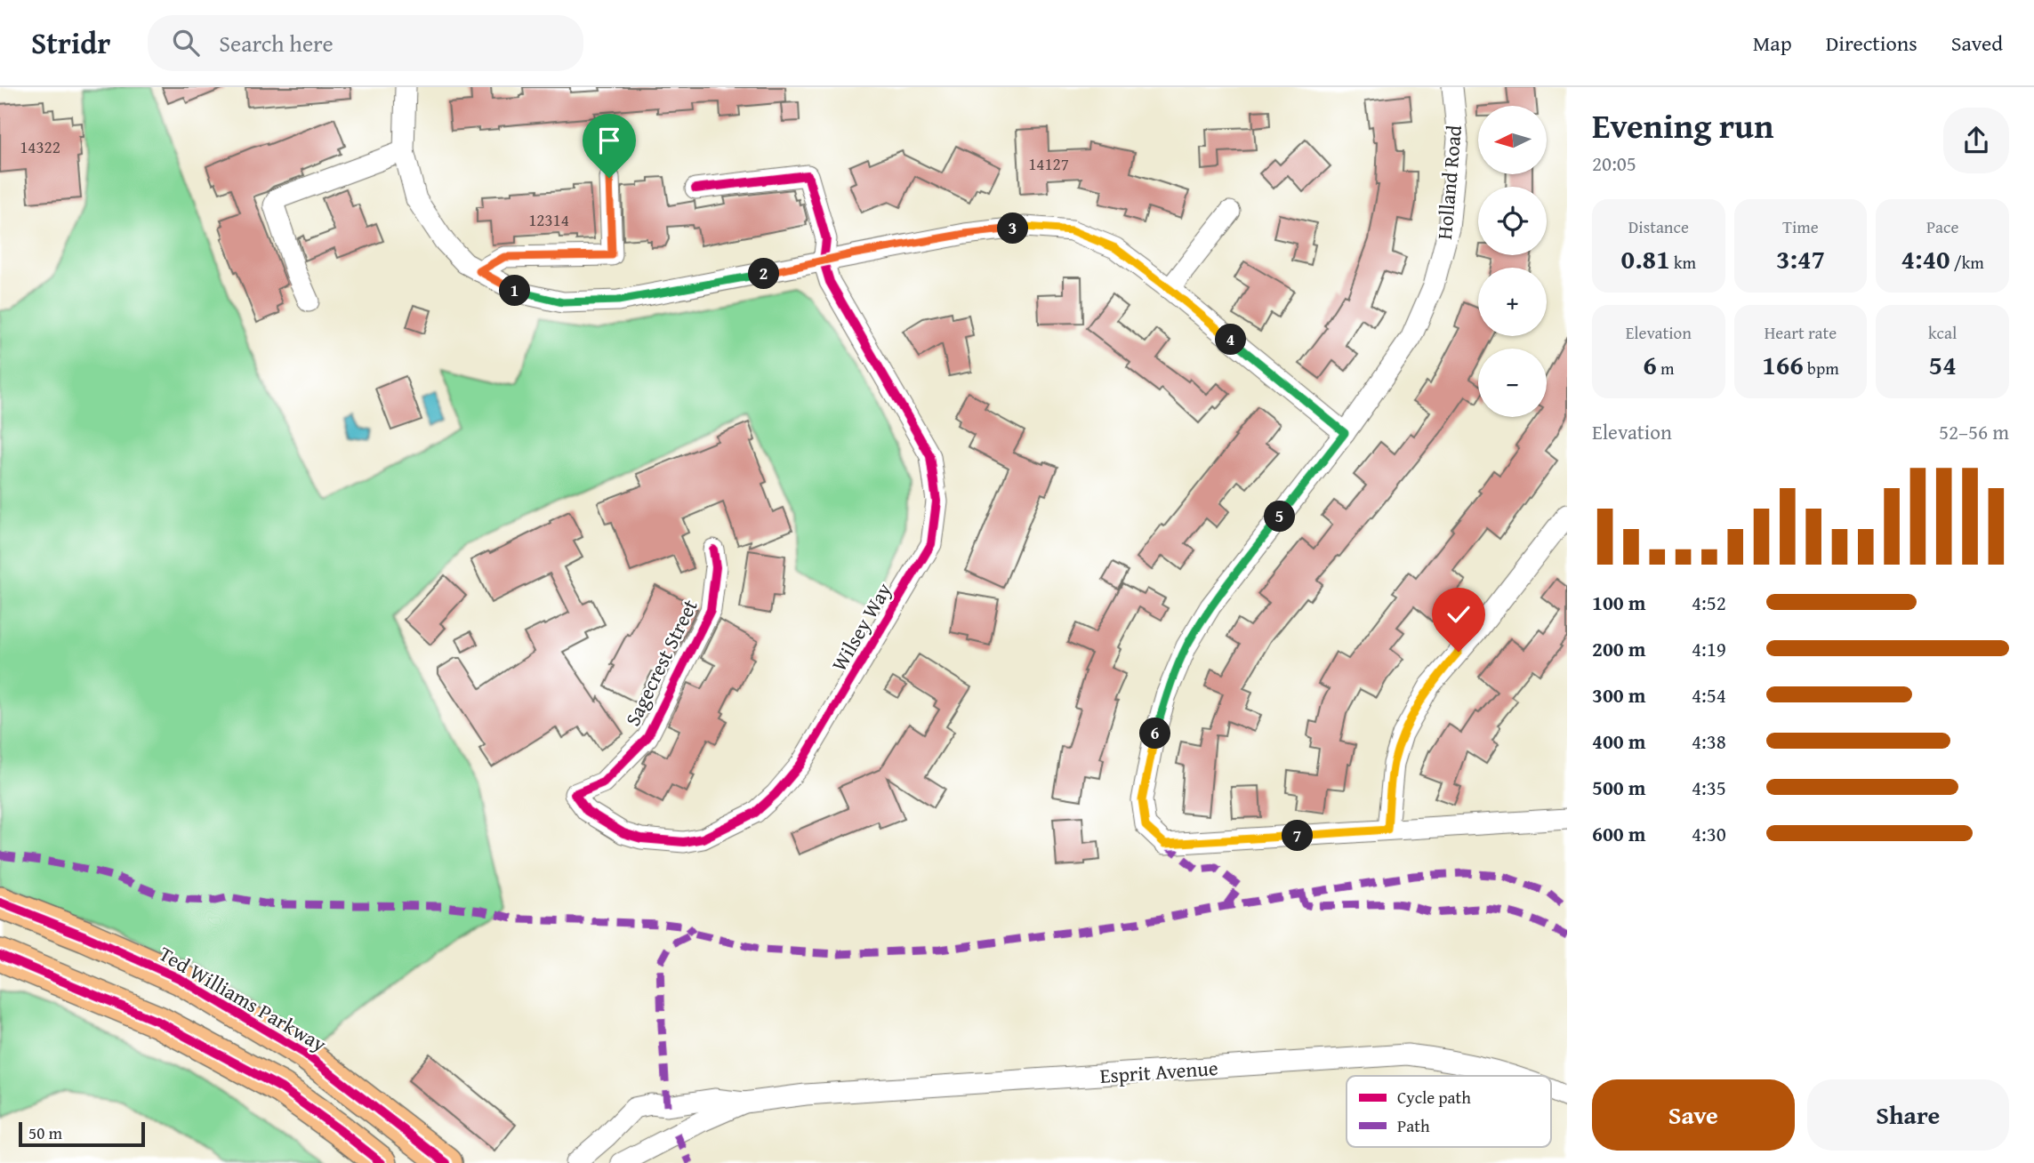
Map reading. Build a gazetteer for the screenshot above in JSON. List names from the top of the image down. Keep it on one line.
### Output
{"streets":{"main road":["Ted Williams Parkway"],"street":["Holland Road","Wilsey Way","Sagecrest Street","Esprit Avenue"]},"crossings":[["Wilsey Way","Sagecrest Street"]],"house_numbers":["14322","14127","12314"],"legend":["Cycle path","Path"],"scale_bar":"50 m","north":"left","page":{"header":"Stridr","search":"Search here","nav":["Map","Directions","Saved"],"heading":["Evening run","20:05"],"map_buttons":["+","−"],"stats":[["Distance","0.81 km"],["Time","3:47"],["Pace","4:40 /km"],["Elevation","6 m"],["Heart rate","166 bpm"],["kcal","54"]],"pins":["3","2","1","4","5","6","7"],"chart":["Elevation","52–56 m"],"list":[{"name":"100 m","note":"4:52"},{"name":"200 m","note":"4:19"},{"name":"300 m","note":"4:54"},{"name":"400 m","note":"4:38"},{"name":"500 m","note":"4:35"},{"name":"600 m","note":"4:30"}],"buttons":["Save","Share"],"scale":"50 m"}}
